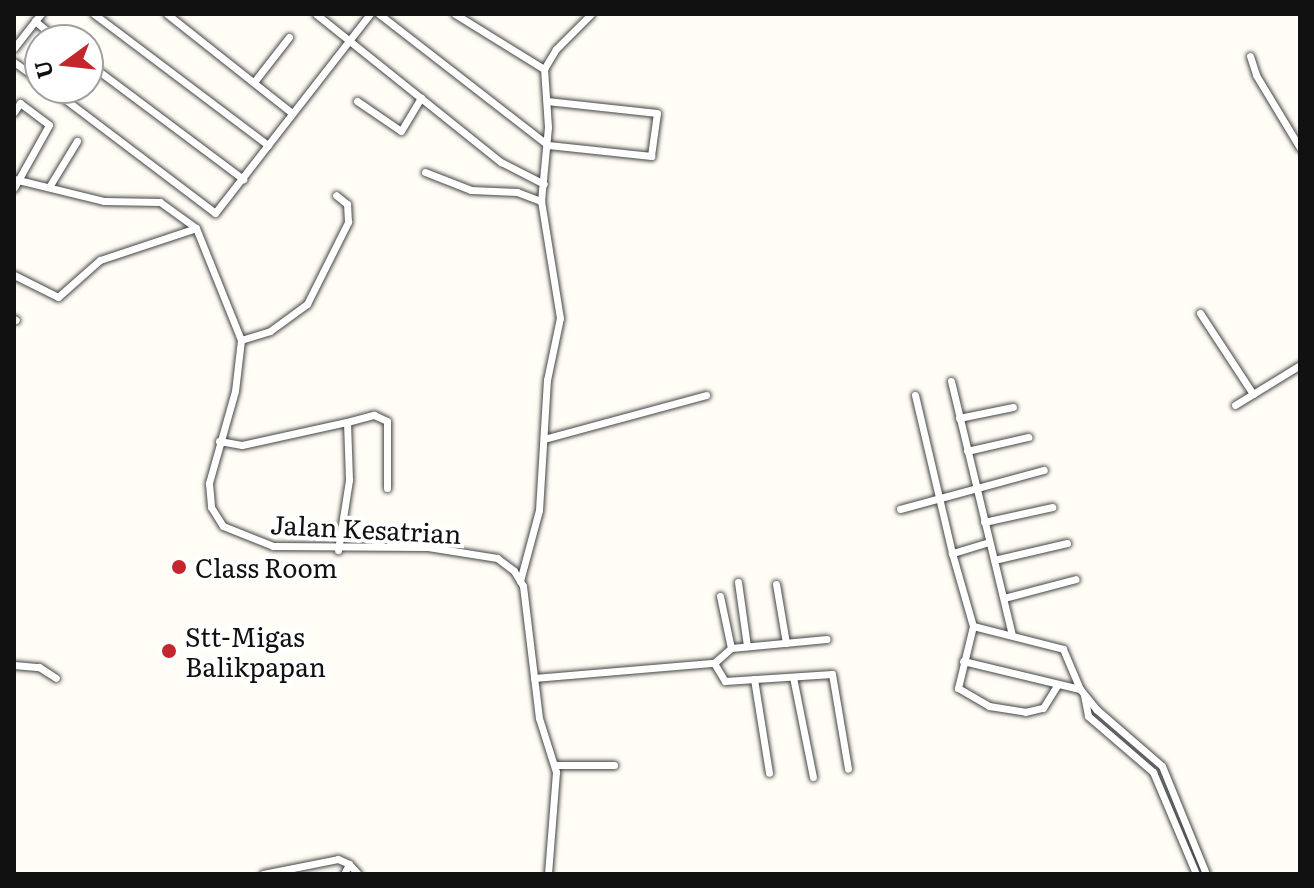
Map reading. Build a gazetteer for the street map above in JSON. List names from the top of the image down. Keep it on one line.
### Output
{"streets":{"street":["Jalan Kesatrian"]},"places":["Class Room","Stt-Migas Balikpapan"],"north":"left"}
